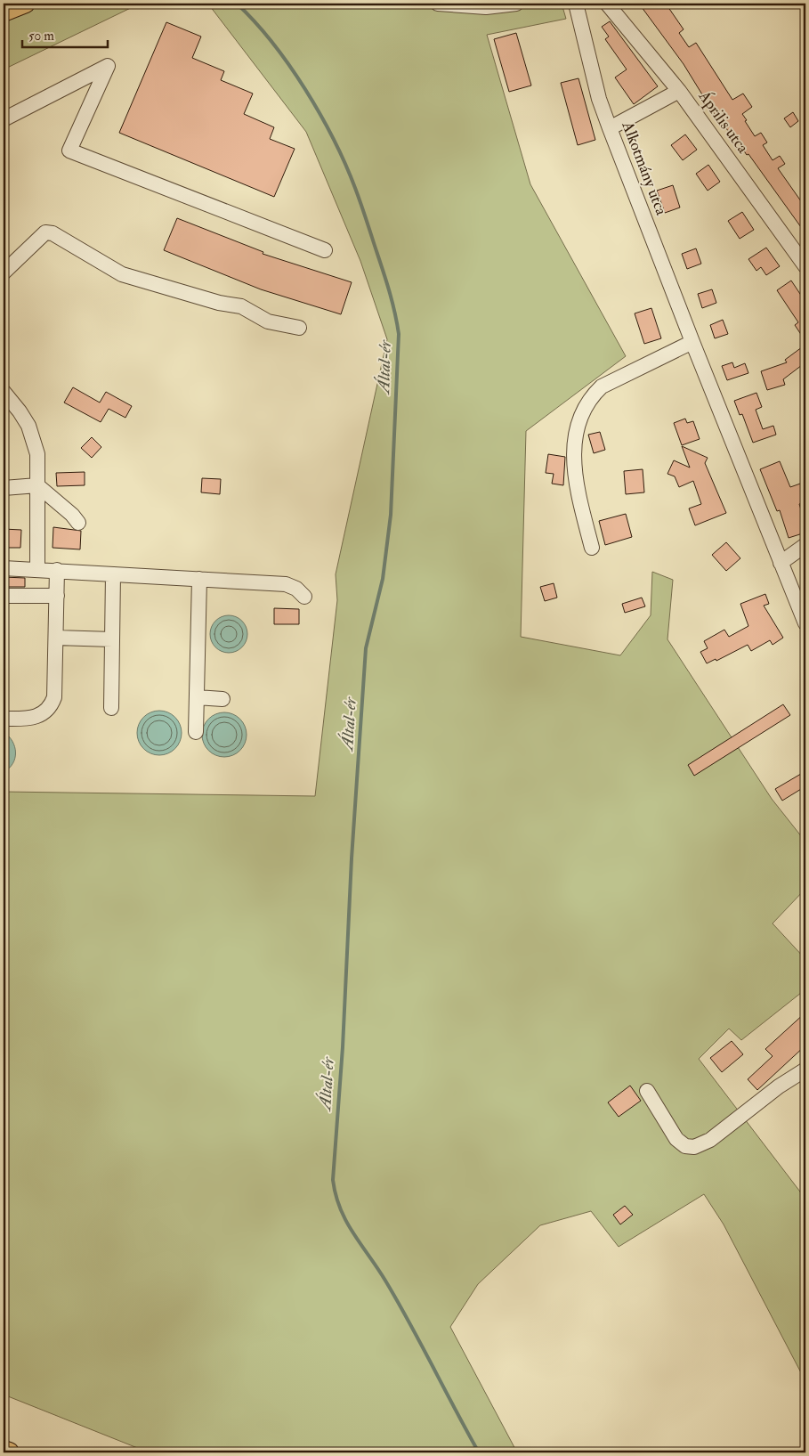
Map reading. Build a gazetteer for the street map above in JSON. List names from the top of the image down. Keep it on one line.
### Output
{"streets":{"street":["Április utca","Alkotmány utca"]},"water":["Által-ér"],"scale_bar":"50 m"}
